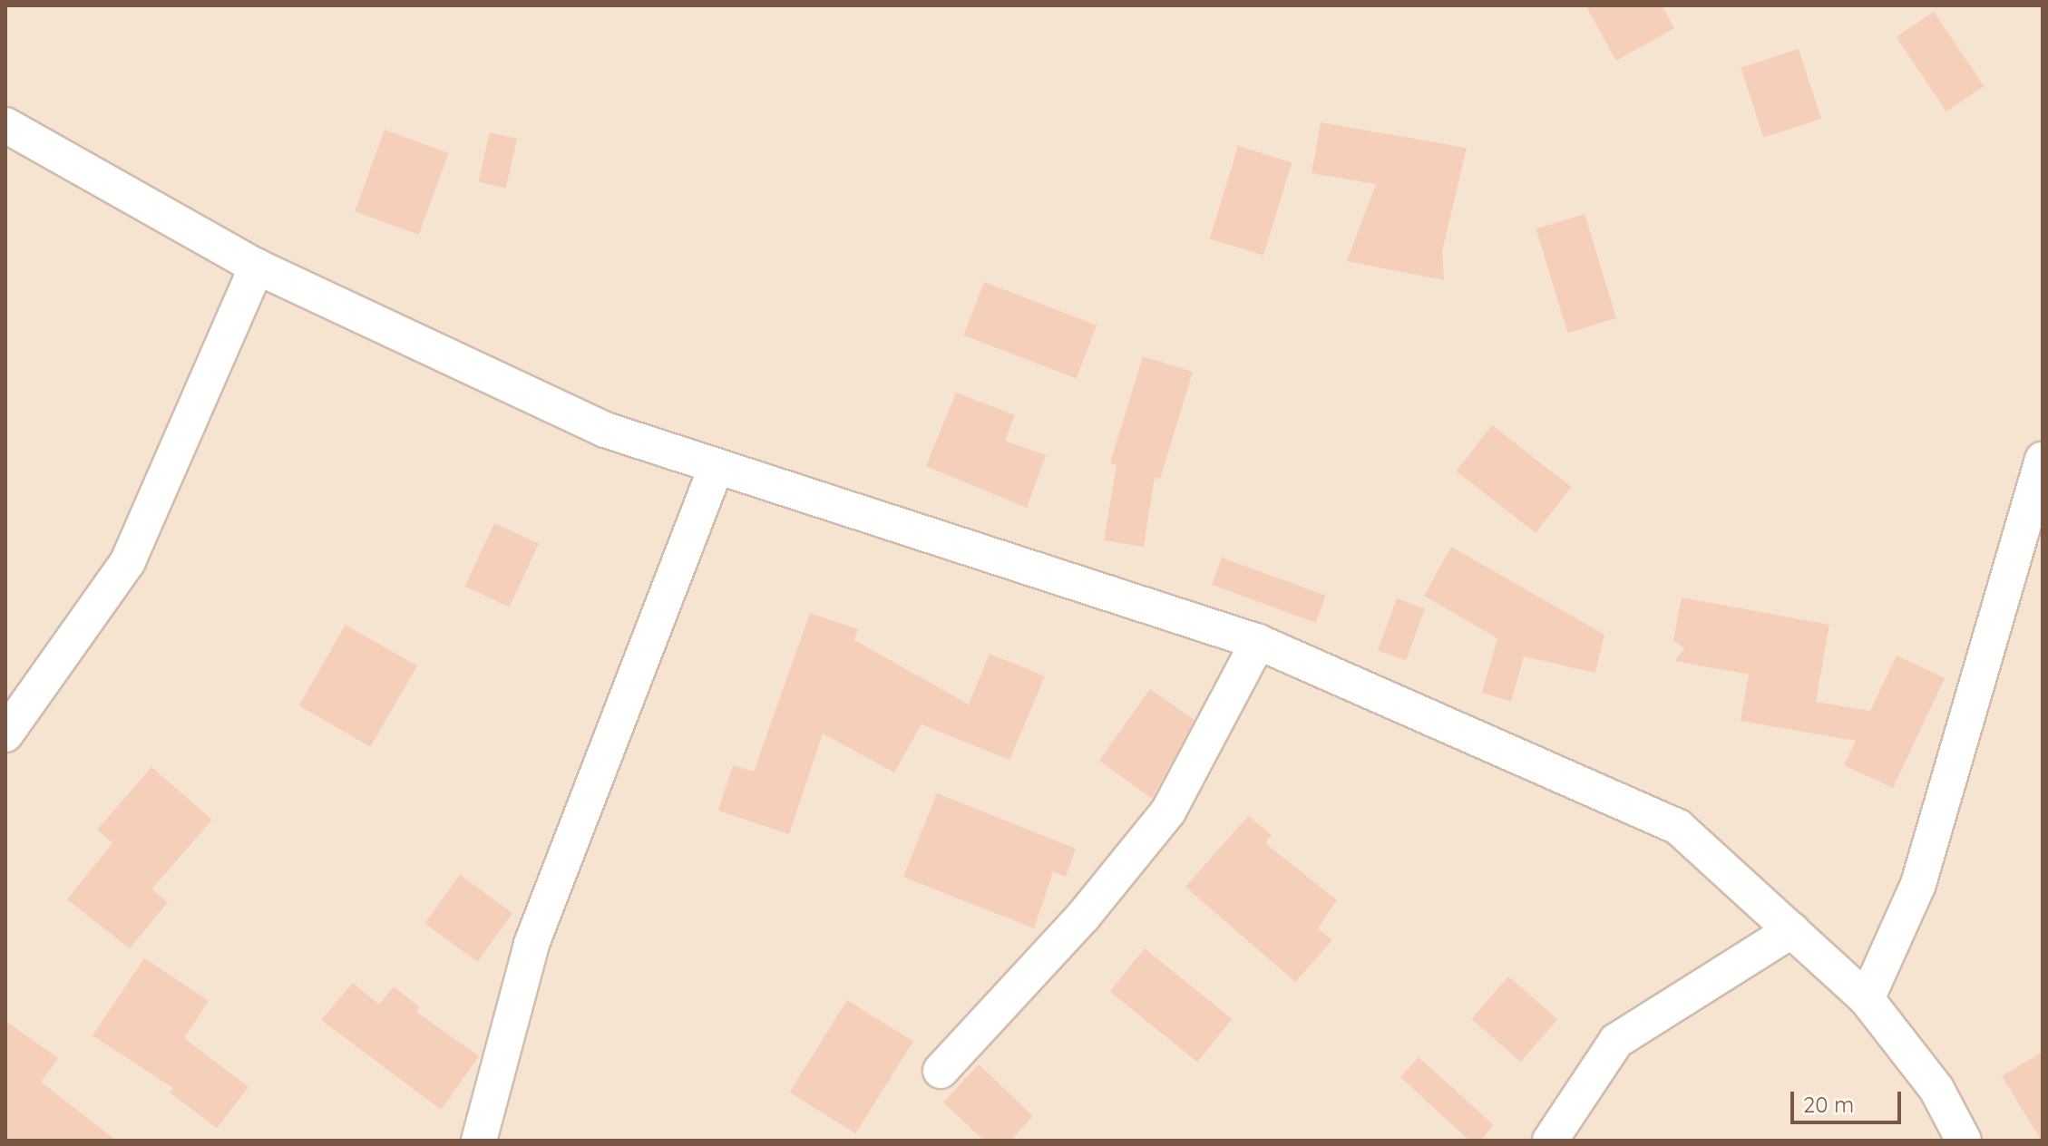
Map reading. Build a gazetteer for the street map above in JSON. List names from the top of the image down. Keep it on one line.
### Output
{"scale_bar":"20 m"}
